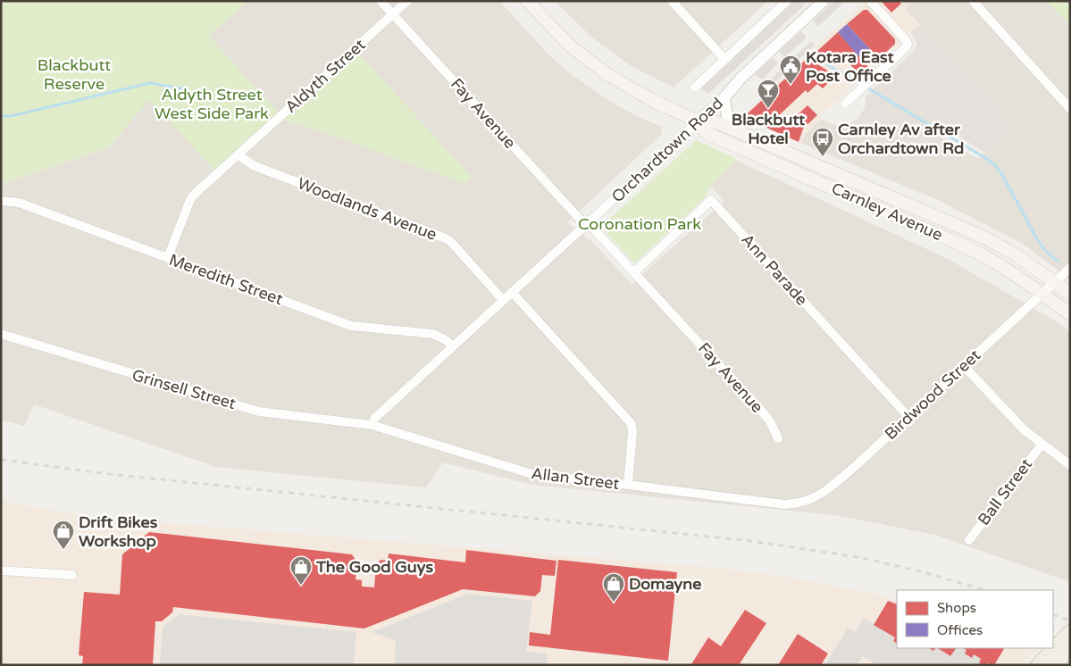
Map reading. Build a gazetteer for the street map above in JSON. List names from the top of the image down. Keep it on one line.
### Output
{"streets":{"main road":["Carnley Avenue"],"street":["Aldyth Street","Fay Avenue","Orchardtown Road","Woodlands Avenue","Ann Parade","Meredith Street","Grinsell Street","Birdwood Street","Allan Street","Ball Street"]},"crossings":[["Aldyth Street","Fay Avenue"],["Aldyth Street","Woodlands Avenue"],["Aldyth Street","Meredith Street"],["Fay Avenue","Orchardtown Road"],["Fay Avenue","Ann Parade"],["Orchardtown Road","Woodlands Avenue"],["Orchardtown Road","Carnley Avenue"],["Orchardtown Road","Meredith Street"],["Orchardtown Road","Grinsell Street"],["Orchardtown Road","Allan Street"],["Carnley Avenue","Birdwood Street"],["Ann Parade","Birdwood Street"],["Grinsell Street","Allan Street"],["Birdwood Street","Allan Street"]],"parks":["Blackbutt Reserve","Aldyth Street West Side Park","Coronation Park"],"places":{"public building":["Kotara East Post Office"],"bar":["Blackbutt Hotel"],"bus stop":["Carnley Av after Orchardtown Rd"],"shop":["Drift Bikes Workshop","The Good Guys","Domayne"]},"legend":["Shops","Offices"]}
